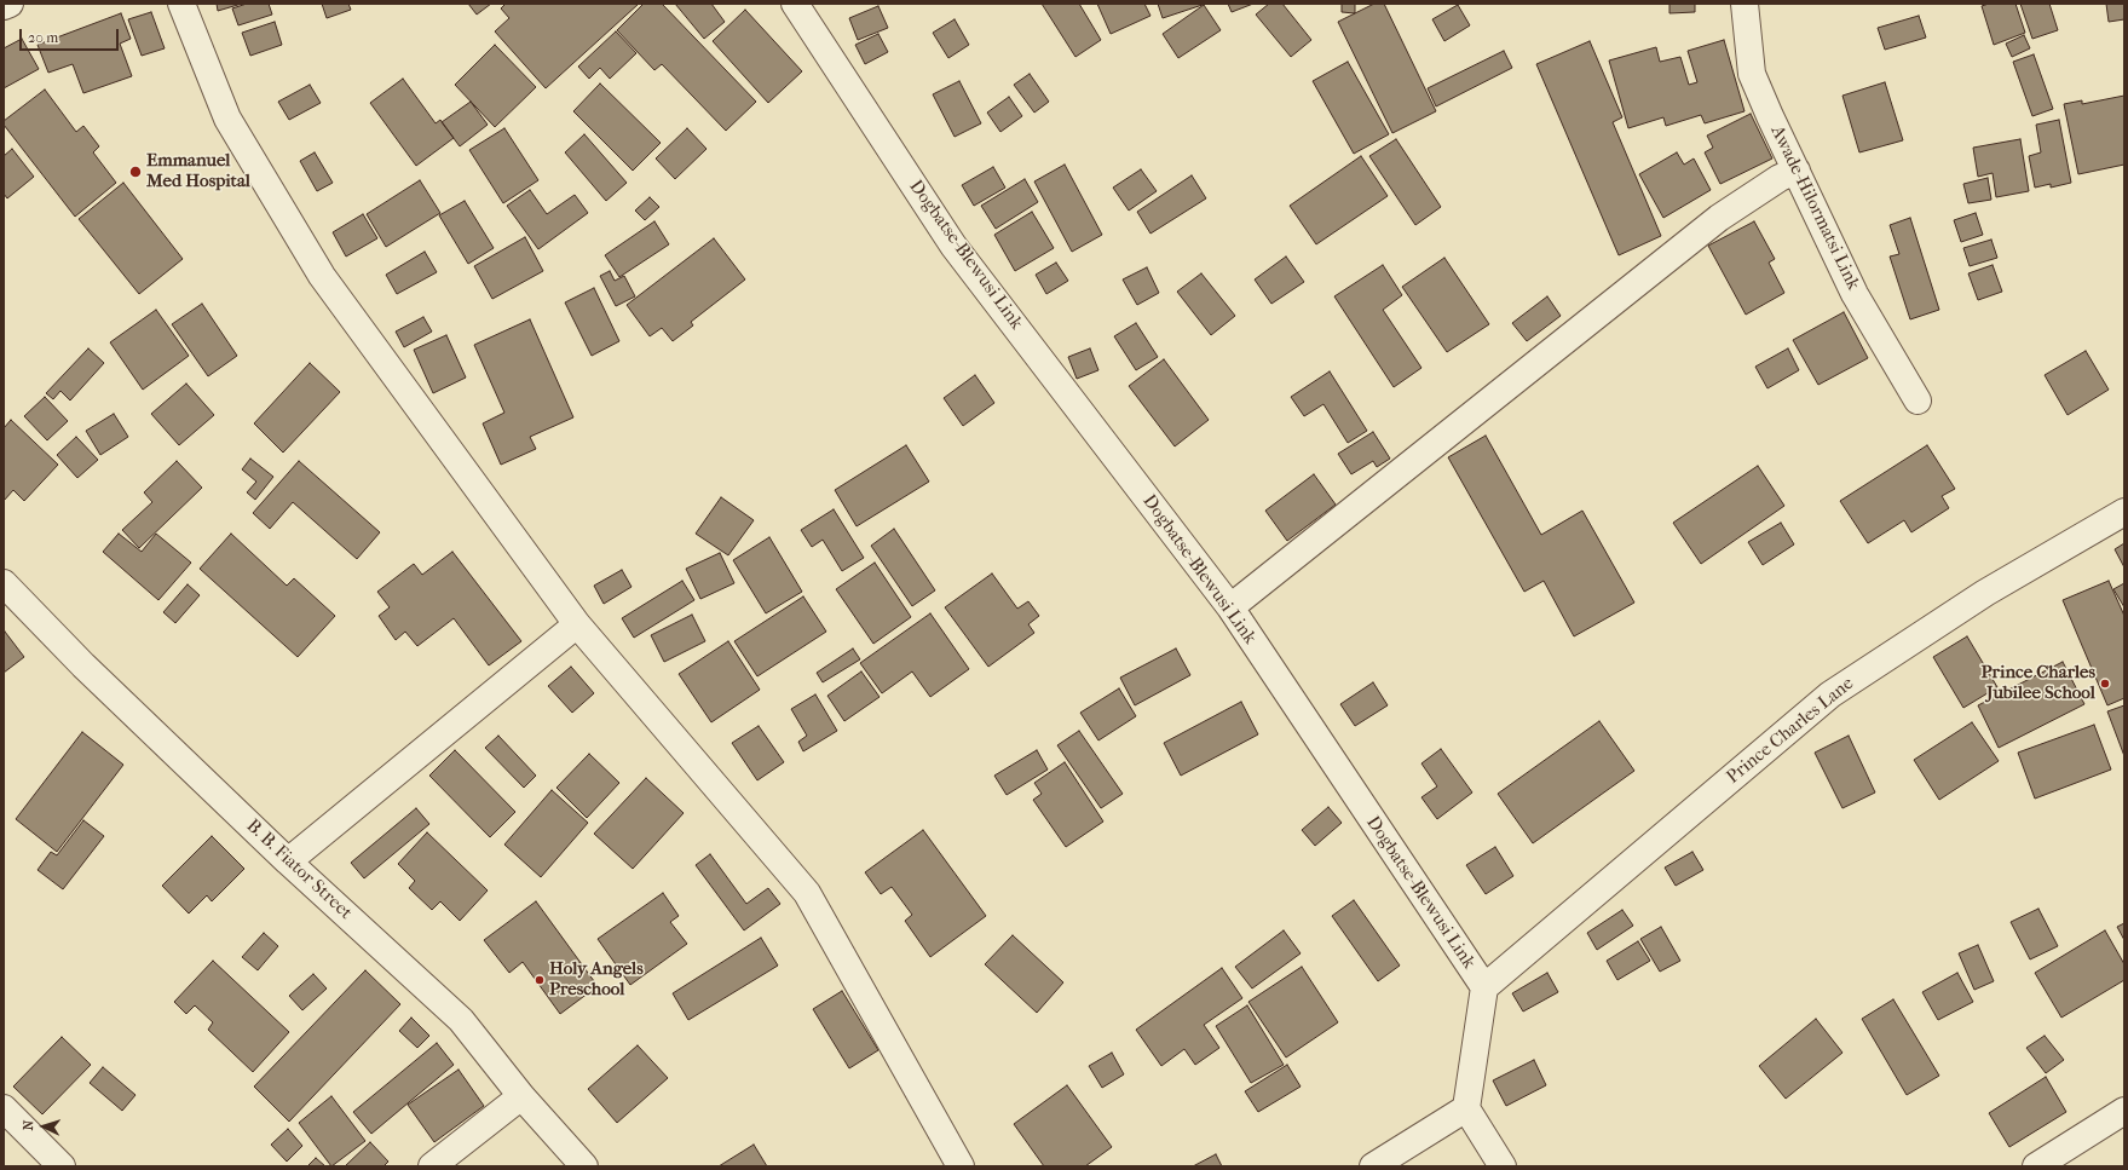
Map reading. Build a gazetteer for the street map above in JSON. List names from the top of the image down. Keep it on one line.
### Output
{"streets":{"street":["Awade-Hilormatsi Link","Dogbatse-Blewusi Link","Prince Charles Lane","B. B. Fiator Street"]},"crossings":[["Dogbatse-Blewusi Link","Prince Charles Lane"]],"places":["Emmanuel Med Hospital","Prince Charles Jubilee School","Holy Angels Preschool"],"scale_bar":"20 m","north":"left"}
